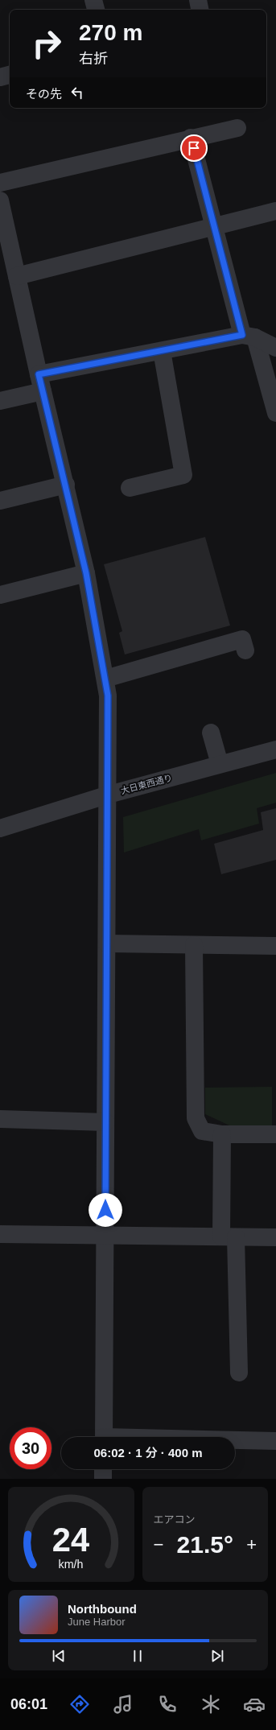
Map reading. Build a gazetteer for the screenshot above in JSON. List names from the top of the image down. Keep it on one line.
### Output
{"streets":{"street":["大日東西通り"]},"page":{"turn":["270 m","右折"],"then":"その先","limit":"30","trip":"06:02 · 1 分 · 400 m","tile":"エアコン","heat":["−","21.5°","+"],"song":["Northbound","June Harbor"],"tabs":"06:01","gauge":["24","km/h"]}}
